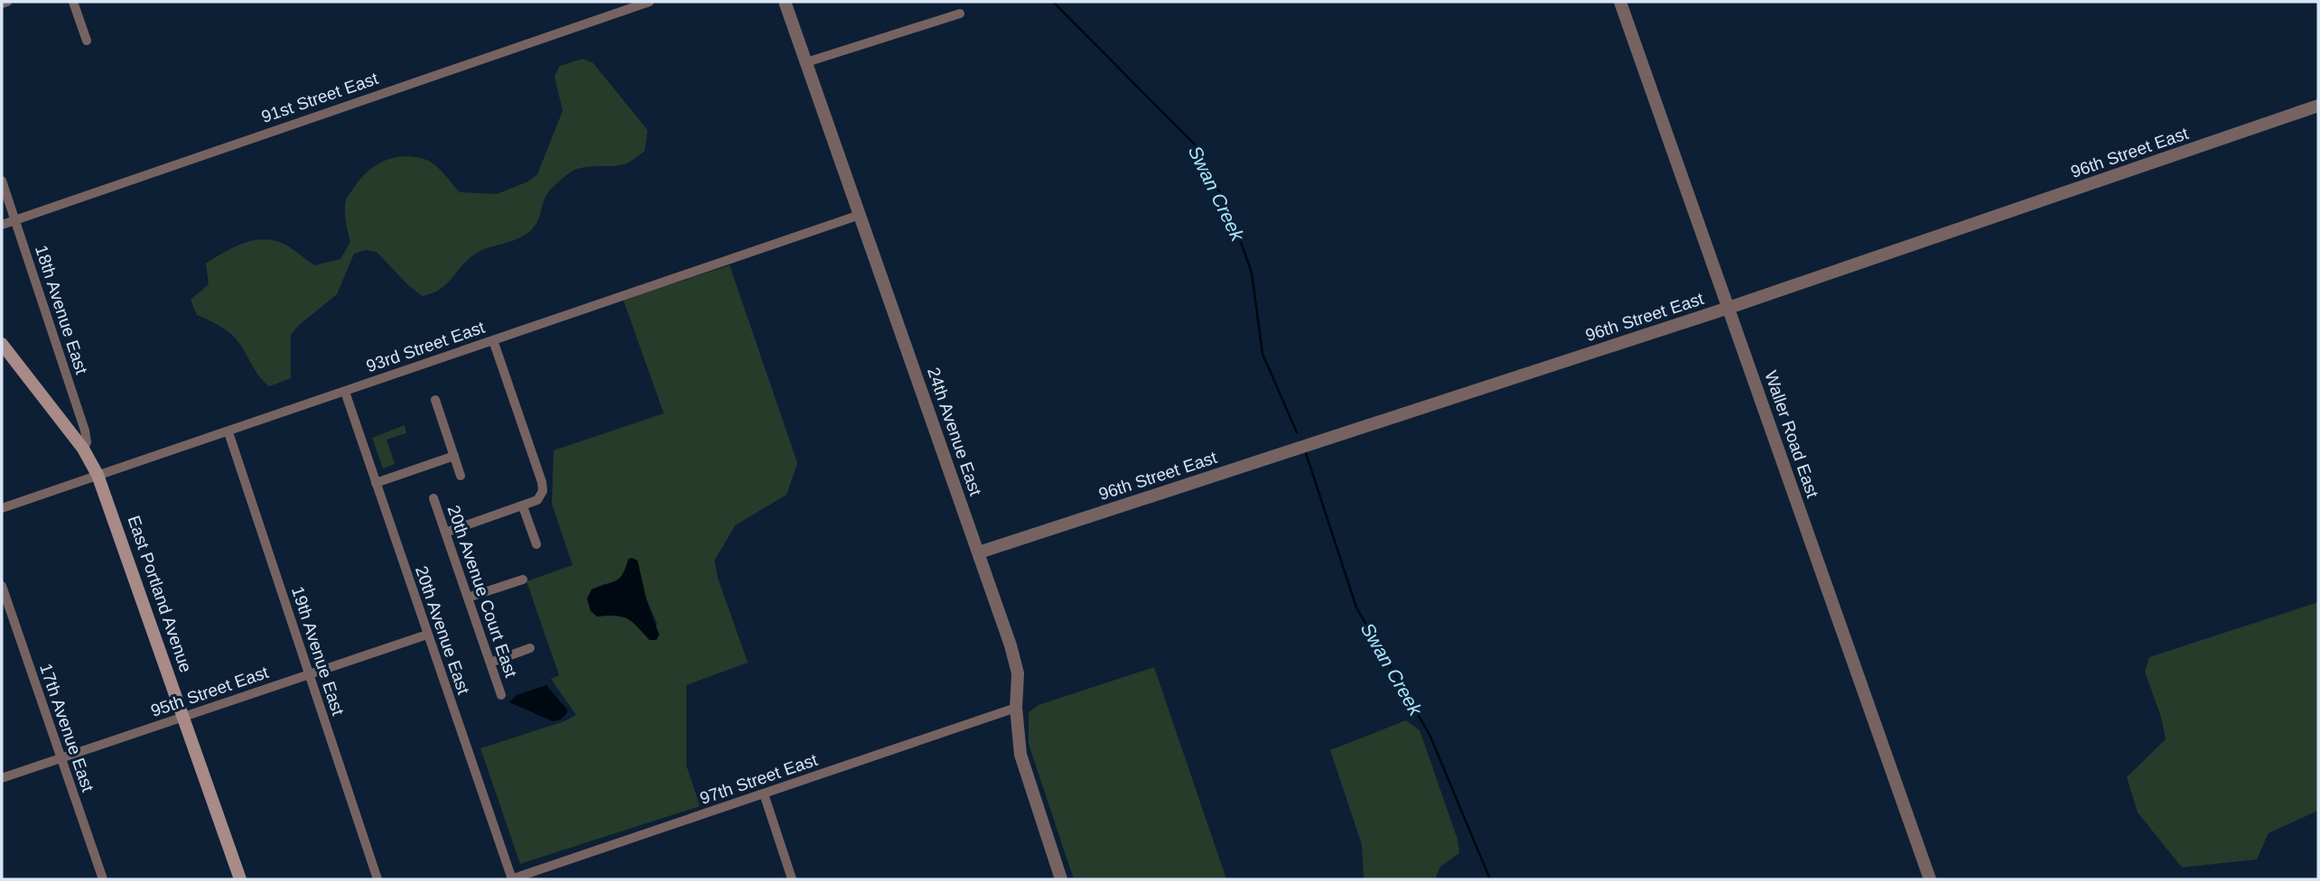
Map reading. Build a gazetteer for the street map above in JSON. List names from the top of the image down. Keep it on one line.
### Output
{"streets":{"main road":["East Portland Avenue"],"street":["91st Street East","96th Street East","18th Avenue East","93rd Street East","24th Avenue East","Waller Road East","20th Avenue Court East","20th Avenue East","19th Avenue East","95th Street East","17th Avenue East","97th Street East"]},"crossings":[["91st Street East","18th Avenue East"],["96th Street East","24th Avenue East"],["96th Street East","Waller Road East"],["18th Avenue East","East Portland Avenue"],["93rd Street East","24th Avenue East"],["93rd Street East","East Portland Avenue"],["93rd Street East","20th Avenue East"],["93rd Street East","19th Avenue East"],["24th Avenue East","97th Street East"],["East Portland Avenue","95th Street East"],["20th Avenue East","95th Street East"],["20th Avenue East","97th Street East"],["19th Avenue East","95th Street East"],["95th Street East","17th Avenue East"]],"water":["Swan Creek"]}
